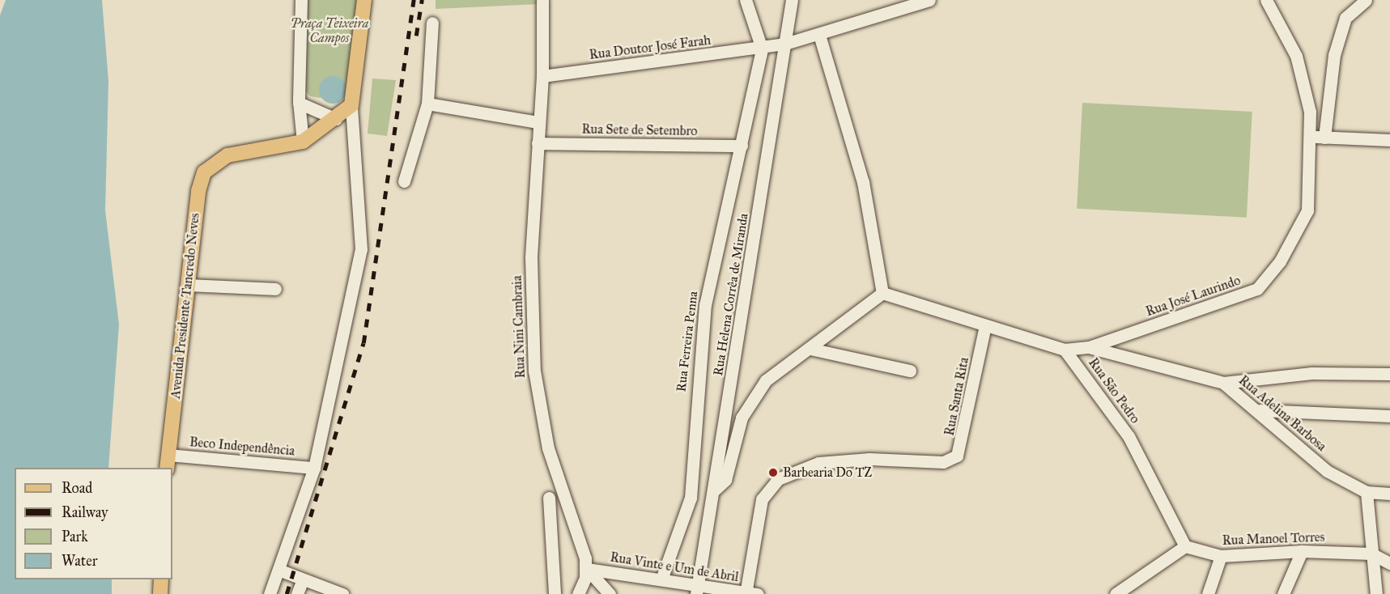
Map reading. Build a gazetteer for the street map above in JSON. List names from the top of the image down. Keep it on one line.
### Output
{"streets":{"main road":["Avenida Presidente Tancredo Neves"],"street":["Rua Doutor José Farah","Rua Sete de Setembro","Rua Helena Corrêa de Miranda","Rua José Laurindo","Rua Nini Cambraia","Rua Ferreira Penna","Rua São Pedro","Rua Santa Rita","Rua Adelina Barbosa","Beco Independência","Rua Manoel Torres","Rua Vinte e Um de Abril"]},"crossings":[["Rua Doutor José Farah","Rua Helena Corrêa de Miranda"],["Rua Doutor José Farah","Rua Nini Cambraia"],["Rua Doutor José Farah","Rua Ferreira Penna"],["Rua Sete de Setembro","Rua Nini Cambraia"],["Rua Sete de Setembro","Rua Ferreira Penna"],["Rua Helena Corrêa de Miranda","Rua Vinte e Um de Abril"],["Rua José Laurindo","Rua Adelina Barbosa"],["Avenida Presidente Tancredo Neves","Beco Independência"],["Rua Nini Cambraia","Rua Vinte e Um de Abril"],["Rua Ferreira Penna","Rua Vinte e Um de Abril"],["Rua São Pedro","Rua Adelina Barbosa"],["Rua São Pedro","Rua Manoel Torres"],["Rua Santa Rita","Rua Vinte e Um de Abril"]],"parks":["Praça Teixeira Campos"],"places":["Barbearia Do TZ"],"legend":["Road","Railway","Park","Water"]}
